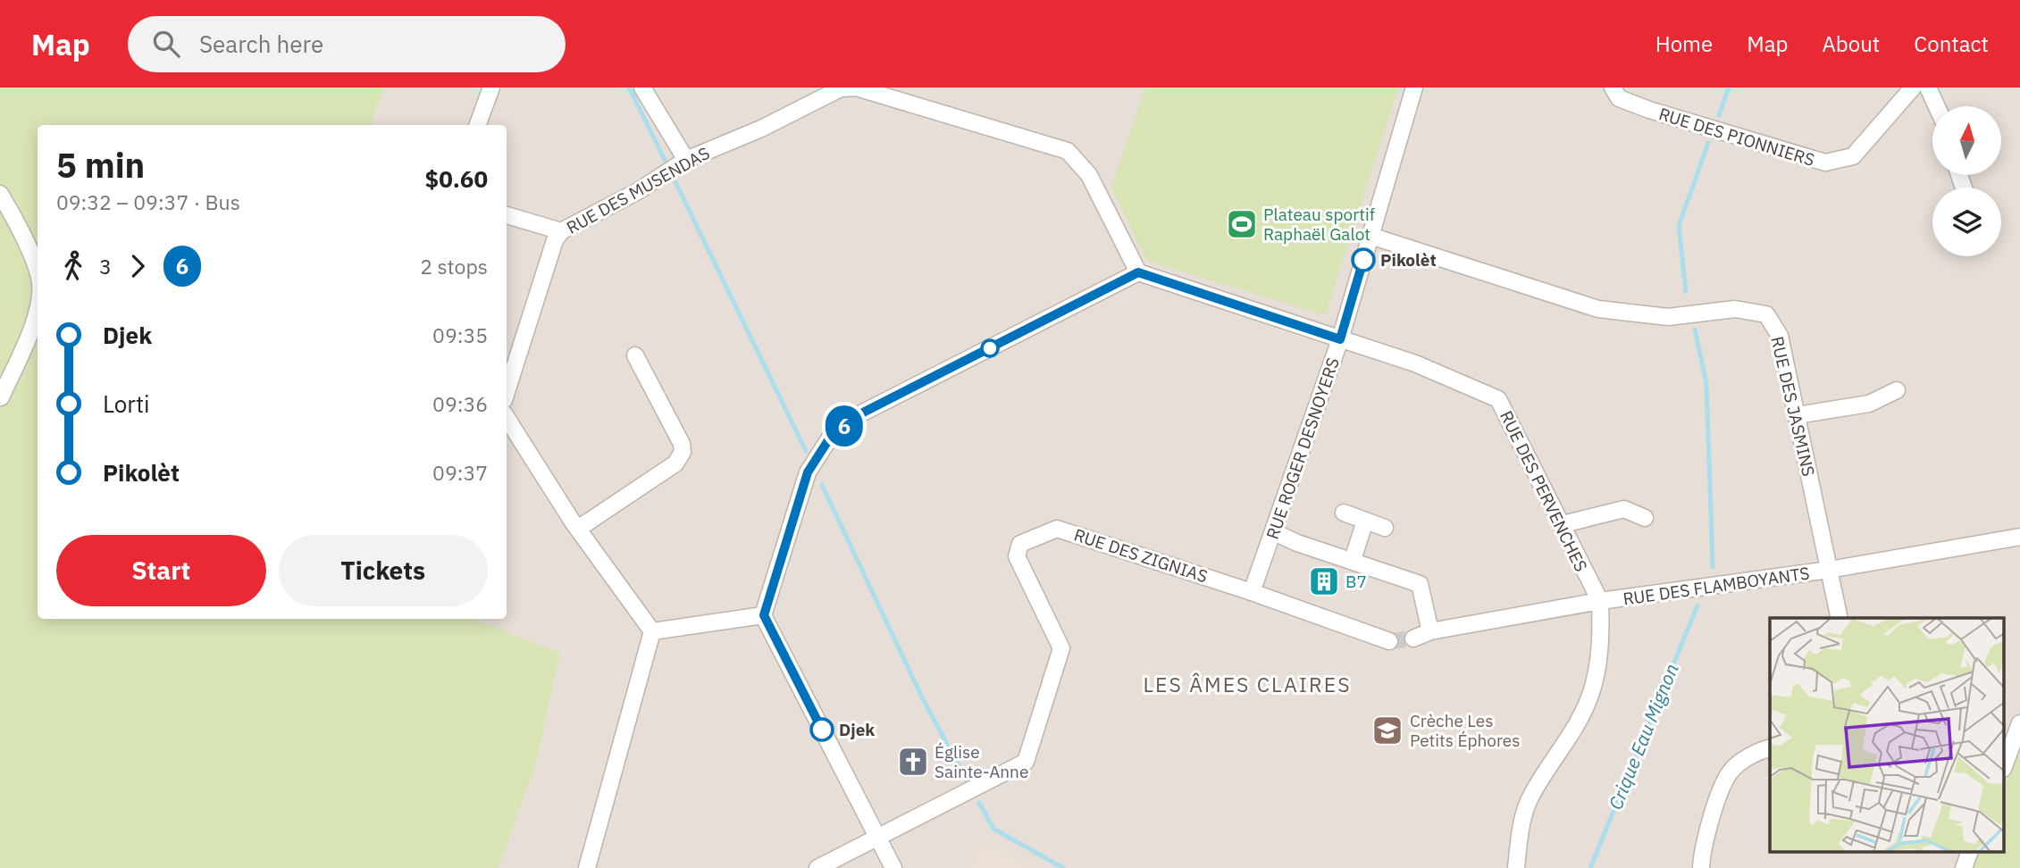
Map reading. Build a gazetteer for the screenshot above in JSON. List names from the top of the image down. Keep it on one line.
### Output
{"streets":{"street":["RUE DES PIONNIERS","RUE DES MUSENDAS","RUE DES JASMINS","RUE ROGER DESNOYERS","RUE DES PERVENCHES","RUE DES ZIGNIAS","RUE DES FLAMBOYANTS"]},"crossings":[["RUE DES MUSENDAS","RUE DES PERVENCHES"],["RUE DES JASMINS","RUE ROGER DESNOYERS"],["RUE DES JASMINS","RUE DES FLAMBOYANTS"],["RUE ROGER DESNOYERS","RUE DES PERVENCHES"],["RUE ROGER DESNOYERS","RUE DES ZIGNIAS"],["RUE DES PERVENCHES","RUE DES FLAMBOYANTS"]],"districts":["LES ÂMES CLAIRES"],"water":["Crique Eau Mignon"],"places":{"sports":["Plateau sportif Raphaël Galot"],"other":["Pikolèt","Djek"],"building":["B7"],"school or university":["Crèche Les Petits Éphores"],"church":["Église Sainte-Anne"]},"lines":["bus line 6"],"north":"top","page":{"header":"Map","search":"Search here","nav":["Home","Map","About","Contact"],"on_map":"6","heading":["5 min","09:32 – 09:37 · Bus","$0.60"],"legs":["3","6","2 stops"],"list":[{"name":"Djek","value":"09:35"},{"name":"Lorti","value":"09:36"},{"name":"Pikolèt","value":"09:37"}],"buttons":["Start","Tickets"]}}
